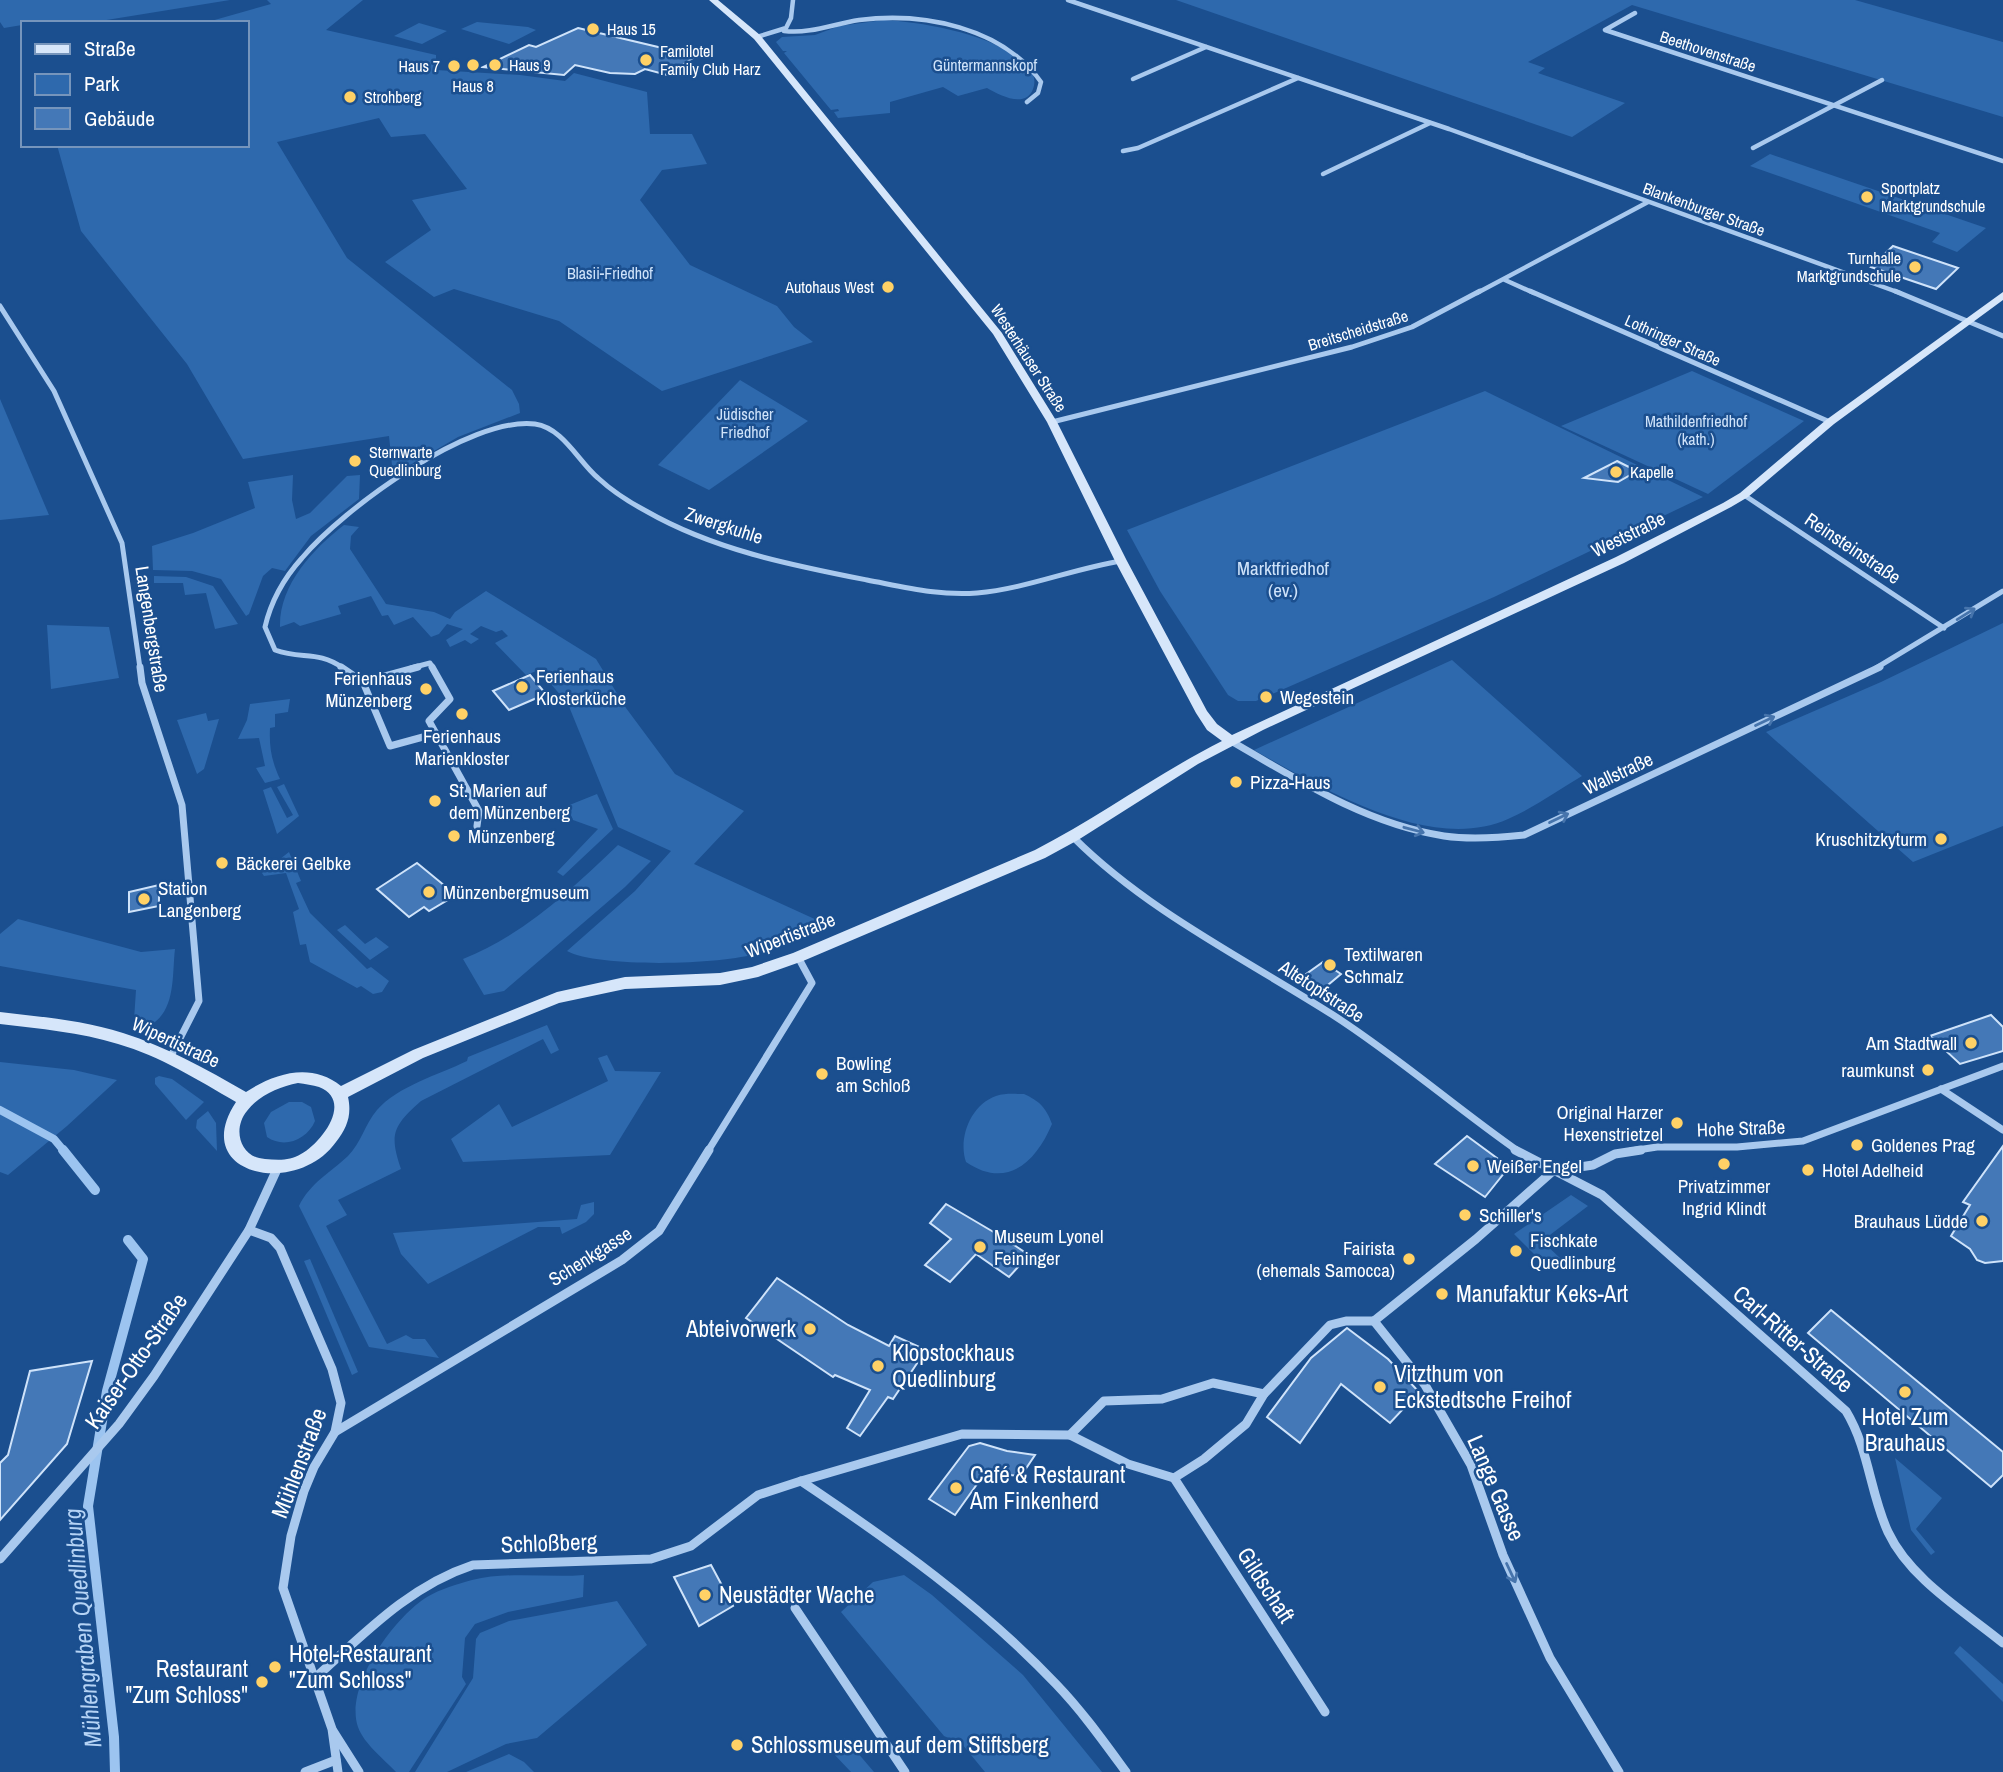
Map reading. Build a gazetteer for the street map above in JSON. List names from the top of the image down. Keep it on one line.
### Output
{"streets":{"main road":["Westerhäuser Straße","Weststraße","Wipertistraße"],"street":["Beethovenstraße","Blankenburger Straße","Breitscheidstraße","Lothringer Straße","Zwergkuhle","Reinsteinstraße","Langenbergstraße","Wallstraße","Altetopfstraße","Hohe Straße","Schenkgasse","Carl-Ritter-Straße","Kaiser-Otto-Straße","Mühlenstraße","Lange Gasse","Schloßberg","Gildschaft"]},"crossings":[["Blankenburger Straße","Breitscheidstraße"],["Blankenburger Straße","Weststraße"],["Breitscheidstraße","Lothringer Straße"],["Breitscheidstraße","Westerhäuser Straße"],["Lothringer Straße","Weststraße"],["Westerhäuser Straße","Zwergkuhle"],["Westerhäuser Straße","Weststraße"],["Westerhäuser Straße","Wallstraße"],["Westerhäuser Straße","Wipertistraße"],["Weststraße","Reinsteinstraße"],["Weststraße","Wallstraße"],["Weststraße","Wipertistraße"],["Reinsteinstraße","Wallstraße"],["Langenbergstraße","Wipertistraße"],["Wallstraße","Wipertistraße"],["Wipertistraße","Altetopfstraße"],["Wipertistraße","Schenkgasse"],["Wipertistraße","Kaiser-Otto-Straße"],["Altetopfstraße","Hohe Straße"],["Altetopfstraße","Carl-Ritter-Straße"],["Hohe Straße","Carl-Ritter-Straße"],["Schenkgasse","Mühlenstraße"],["Kaiser-Otto-Straße","Mühlenstraße"],["Mühlenstraße","Schloßberg"]],"one_way":["Wallstraße","Lange Gasse"],"water":["Mühlengraben Quedlinburg"],"parks":["Güntermannskopf","Blasii-Friedhof","Jüdischer Friedhof","Mathildenfriedhof (kath.)","Marktfriedhof (ev.)"],"places":["Haus 15","Familotel Family Club Harz","Haus 8","Haus 9","Haus 7","Strohberg","Sportplatz Marktgrundschule","Turnhalle Marktgrundschule","Autohaus West","Sternwarte Quedlinburg","Kapelle","Ferienhaus Klosterküche","Ferienhaus Münzenberg","Wegestein","Ferienhaus Marienkloster","Pizza-Haus","St. Marien auf dem Münzenberg","Münzenberg","Kruschitzkyturm","Bäckerei Gelbke","Münzenbergmuseum","Station Langenberg","Textilwaren Schmalz","Am Stadtwall","raumkunst","Bowling am Schloß","Original Harzer Hexenstrietzel","Goldenes Prag","Privatzimmer Ingrid Klindt","Weißer Engel","Hotel Adelheid","Schiller's","Brauhaus Lüdde","Museum Lyonel Feininger","Fischkate Quedlinburg","Fairista (ehemals Samocca)","Manufaktur Keks-Art","Abteivorwerk","Klopstockhaus Quedlinburg","Vitzthum von Eckstedtsche Freihof","Hotel Zum Brauhaus","Café & Restaurant Am Finkenherd","Neustädter Wache","Hotel-Restaurant \"Zum Schloss\"","Restaurant \"Zum Schloss\"","Schlossmuseum auf dem Stiftsberg"],"legend":["Straße","Park","Gebäude"]}
